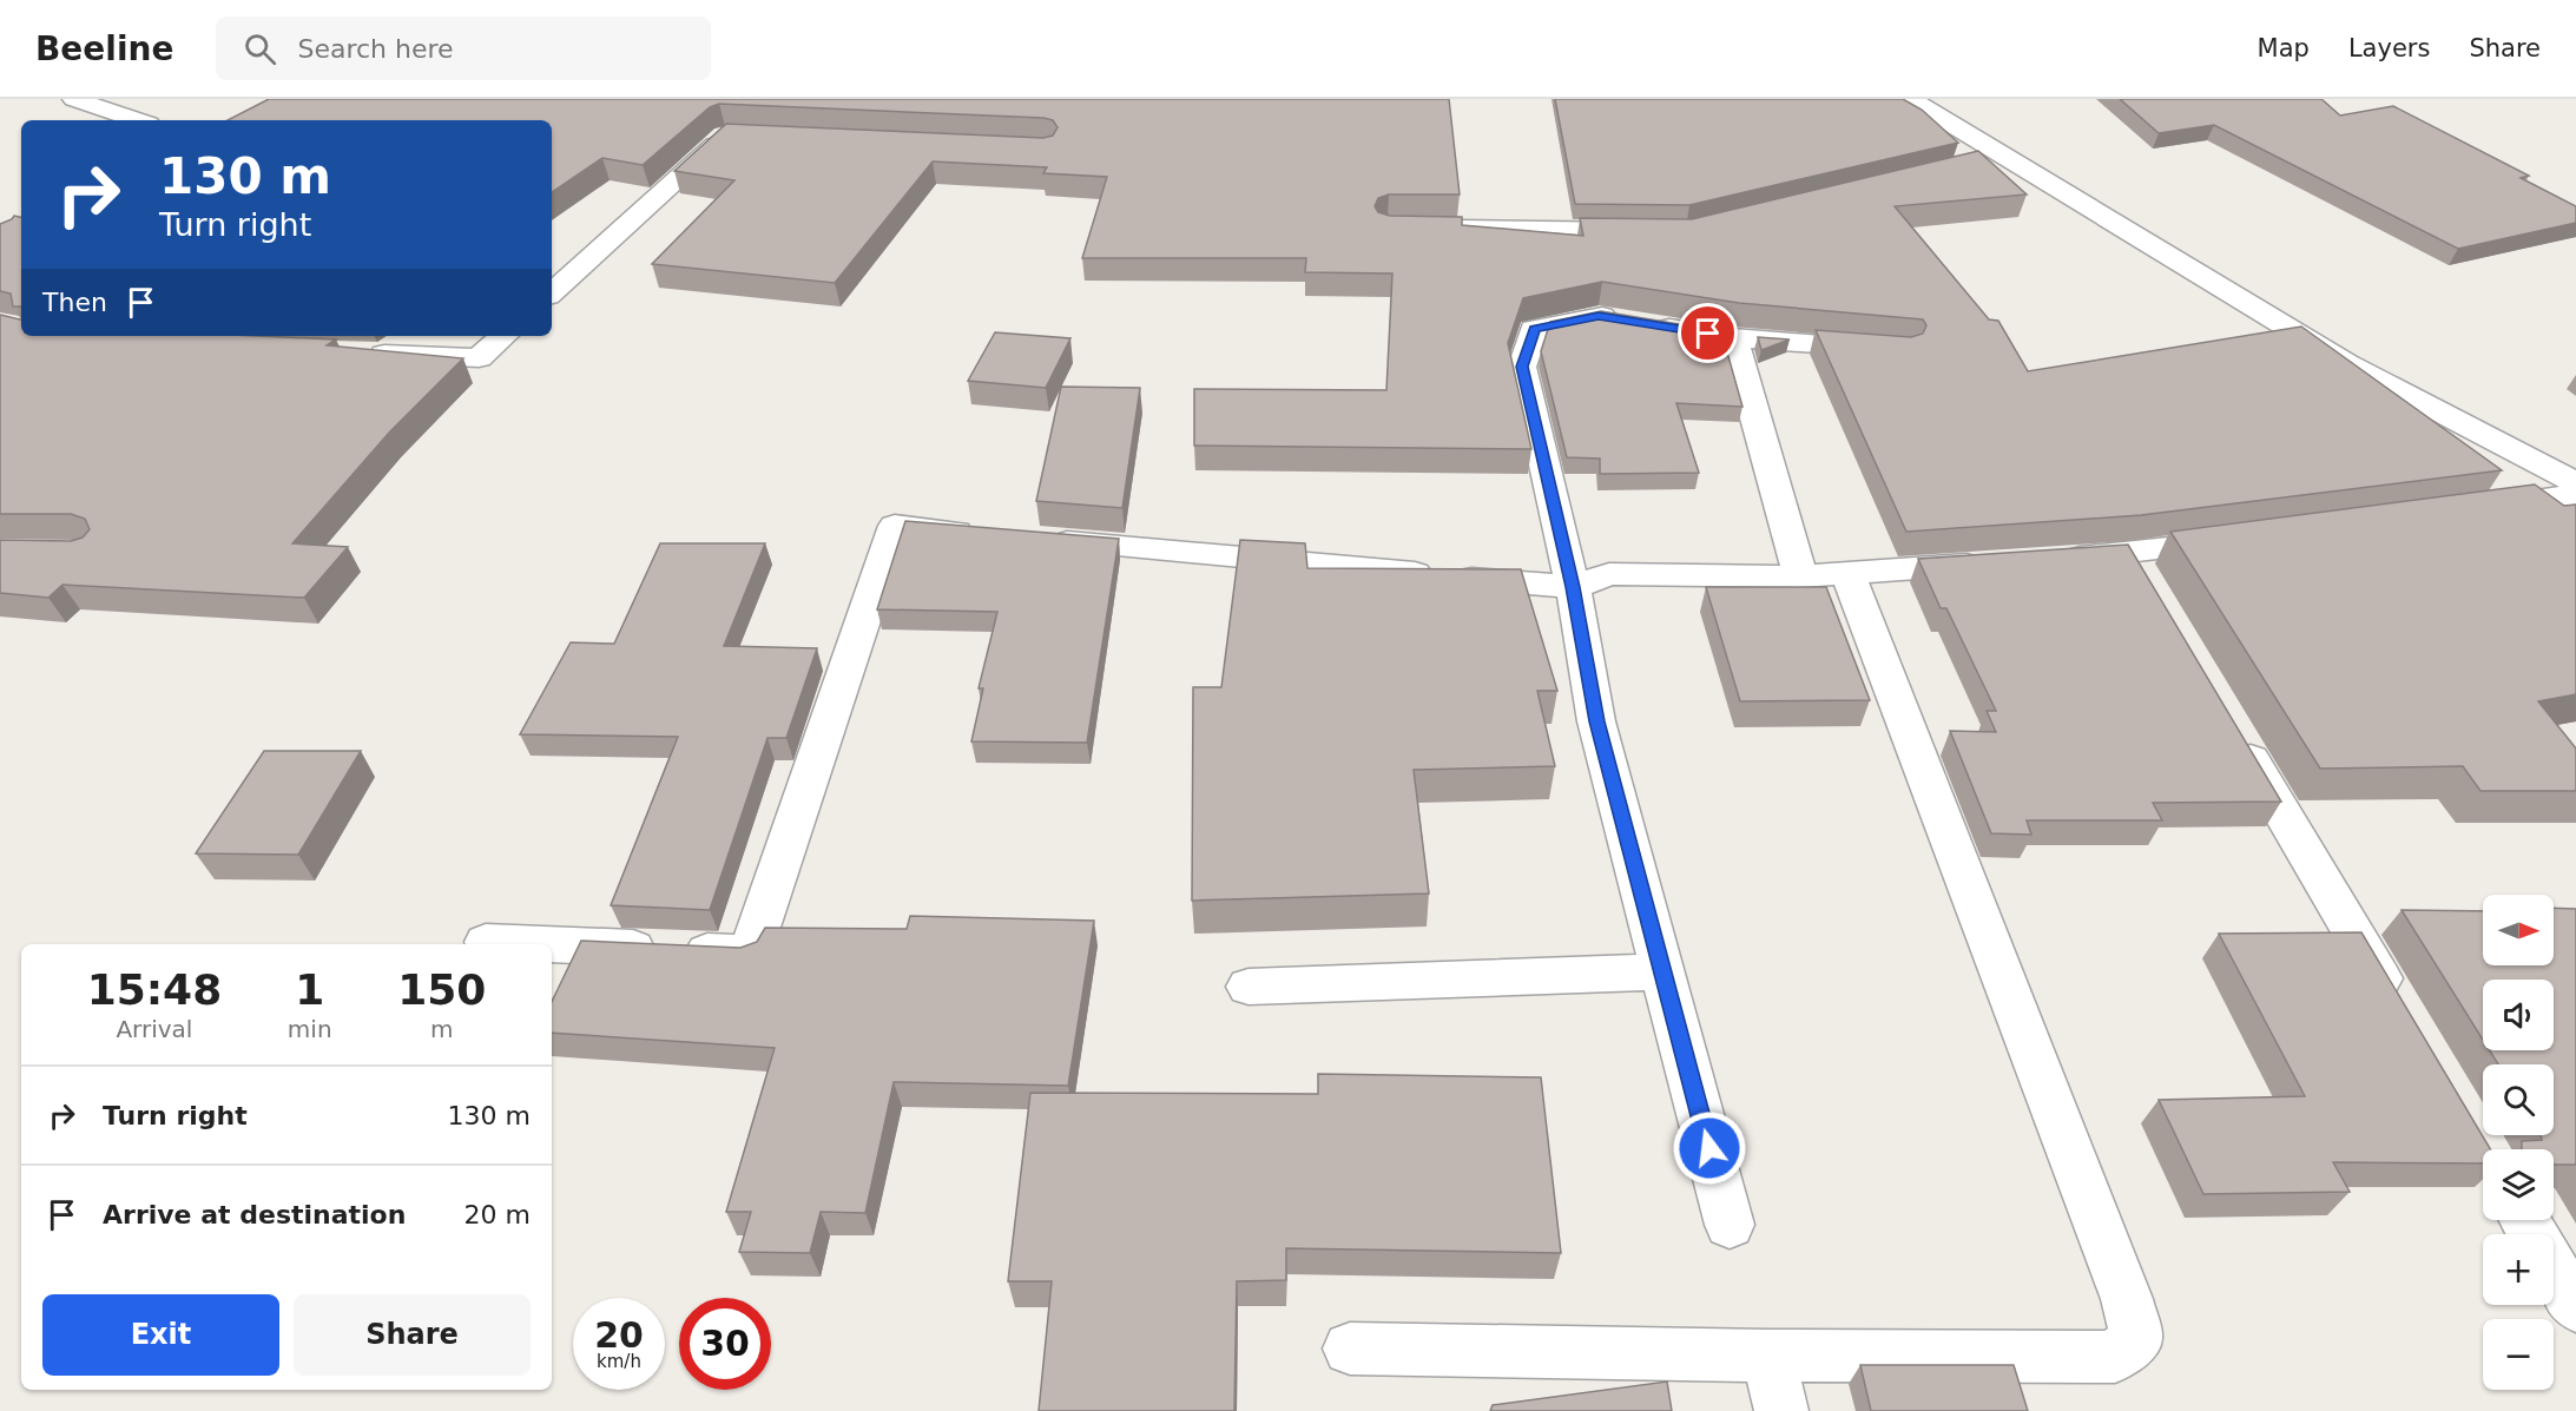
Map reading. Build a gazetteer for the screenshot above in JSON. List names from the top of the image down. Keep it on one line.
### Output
{"north":"right","page":{"header":"Beeline","search":"Search here","nav":["Map","Layers","Share"],"turn":["130 m","Turn right"],"then":"Then","map_buttons":["+","−"],"eta":["15:48","Arrival","1","min","150","m"],"list":[{"name":"Turn right","value":"130 m"},{"name":"Arrive at destination","value":"20 m"}],"buttons":["Exit","Share"],"speed":"20 km/h","limit":"30"}}
